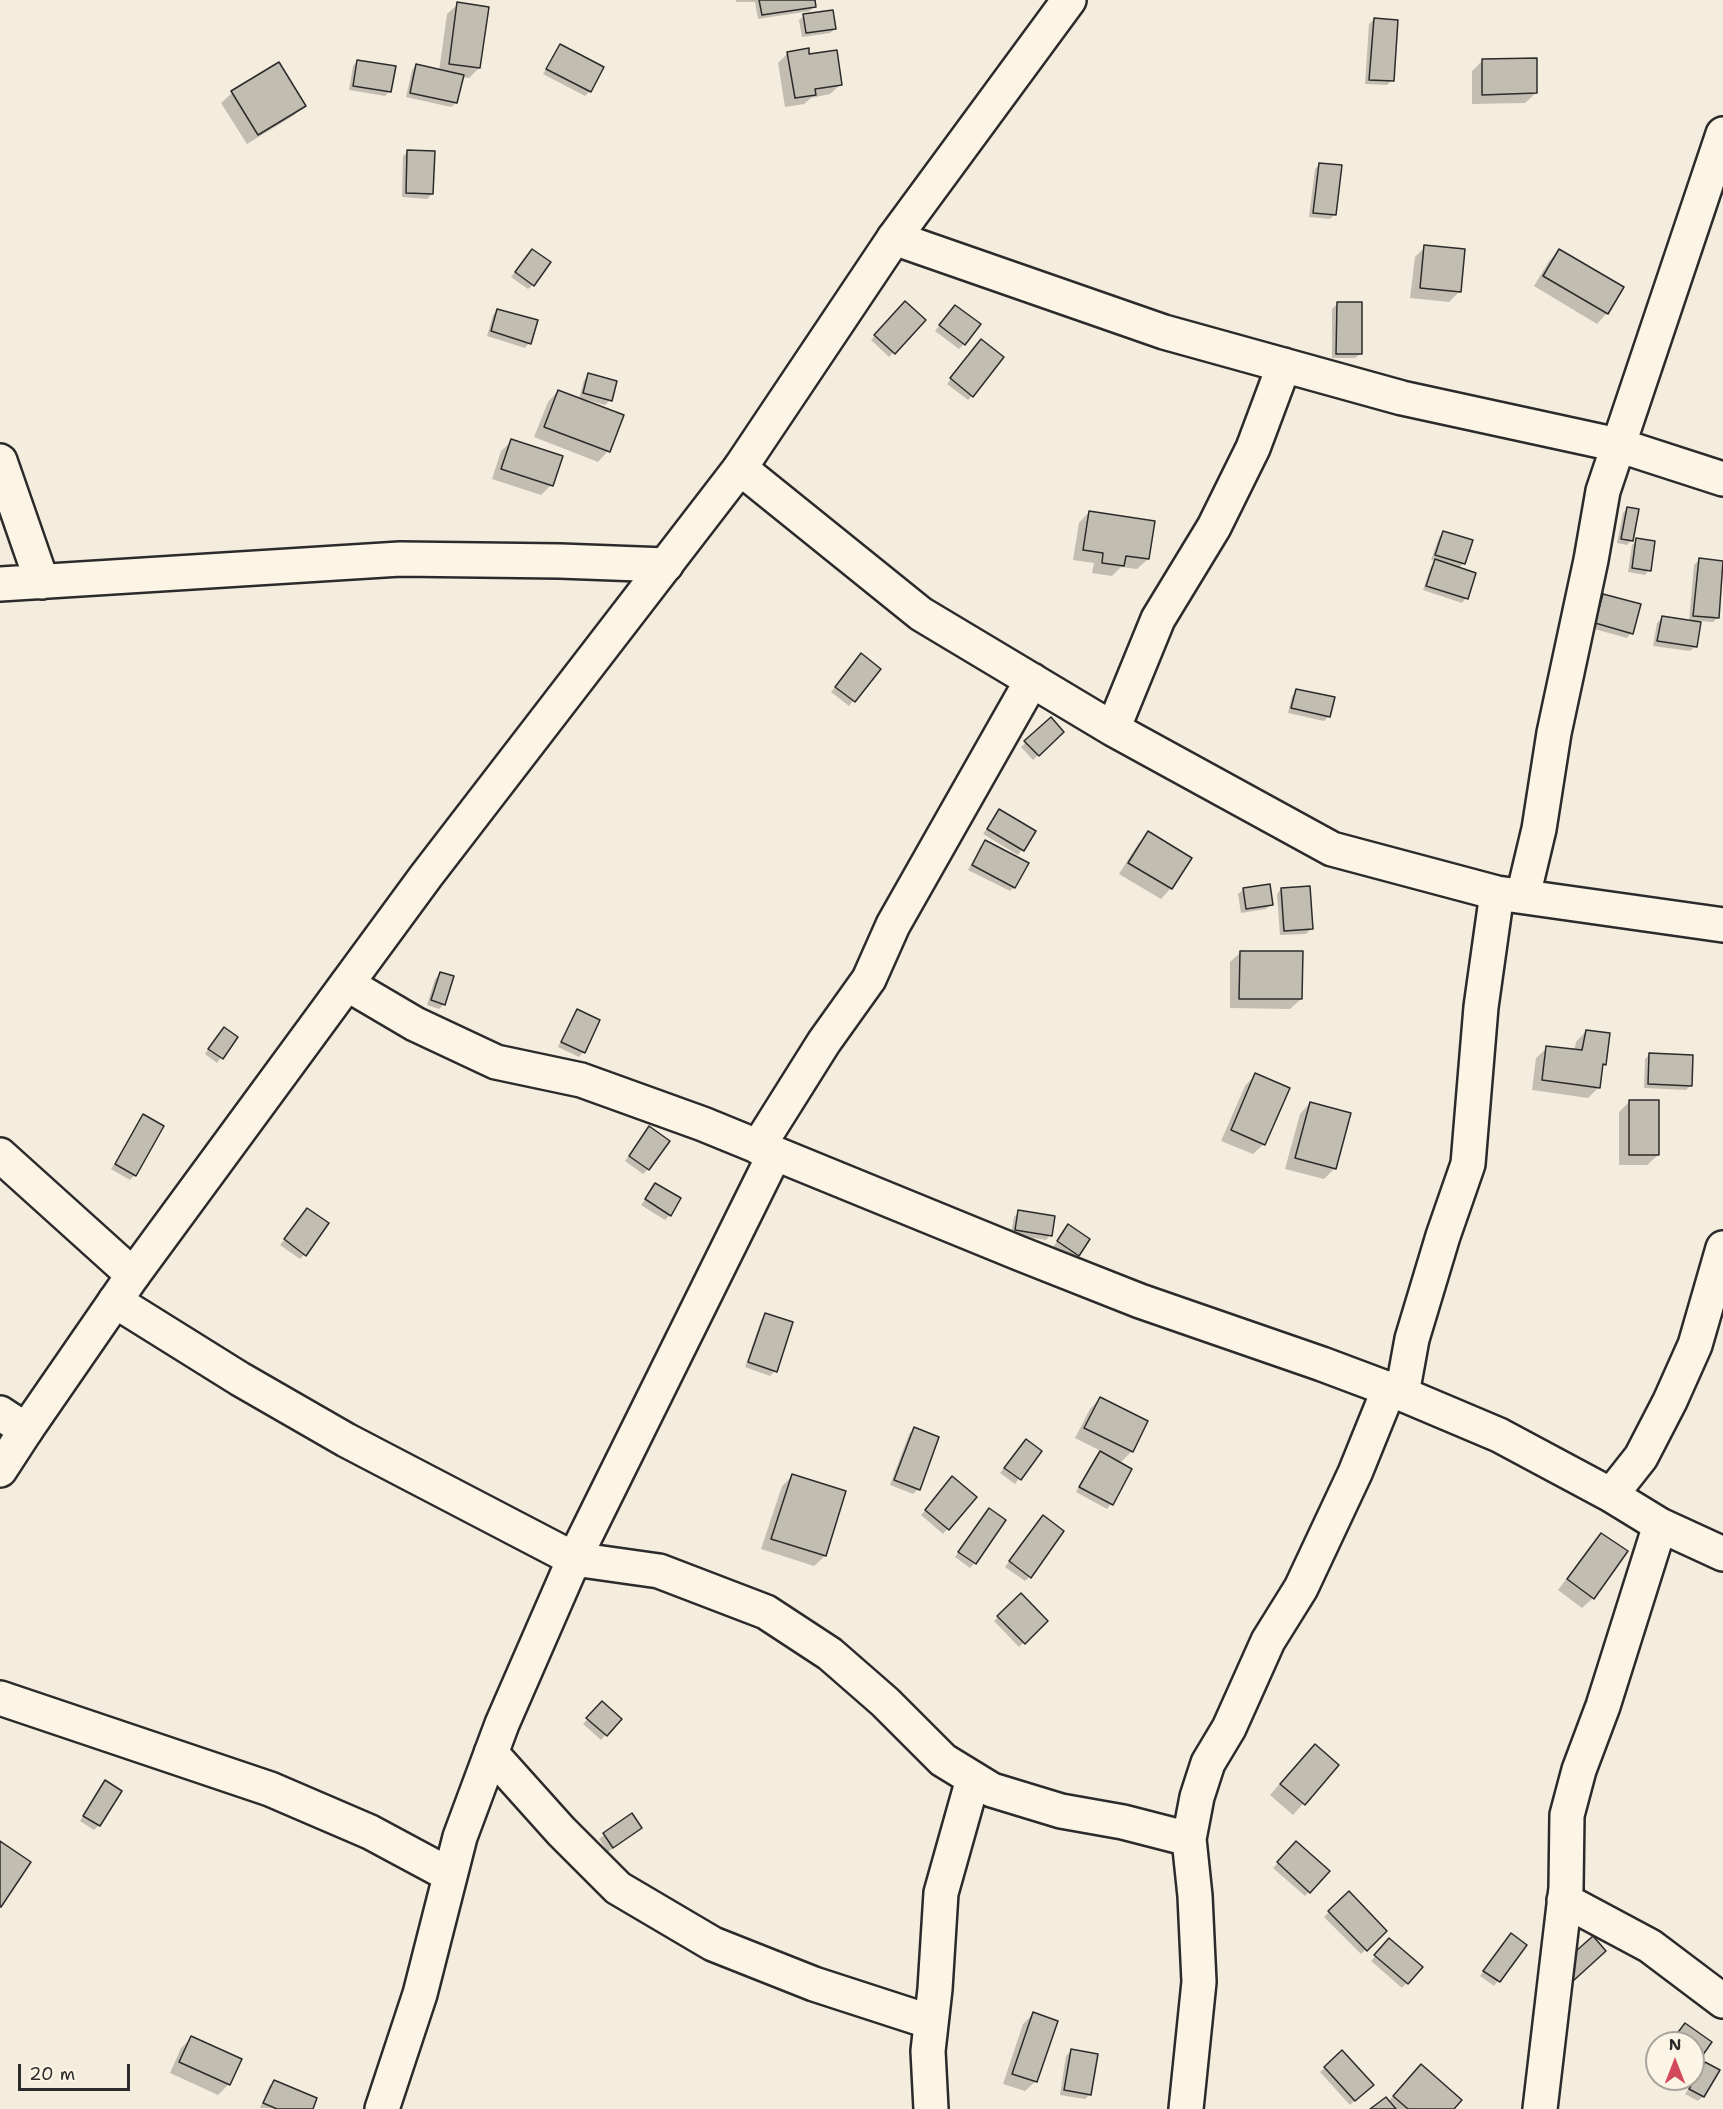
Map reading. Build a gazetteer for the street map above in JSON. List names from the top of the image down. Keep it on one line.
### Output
{"scale_bar":"20 m","north":"top"}
